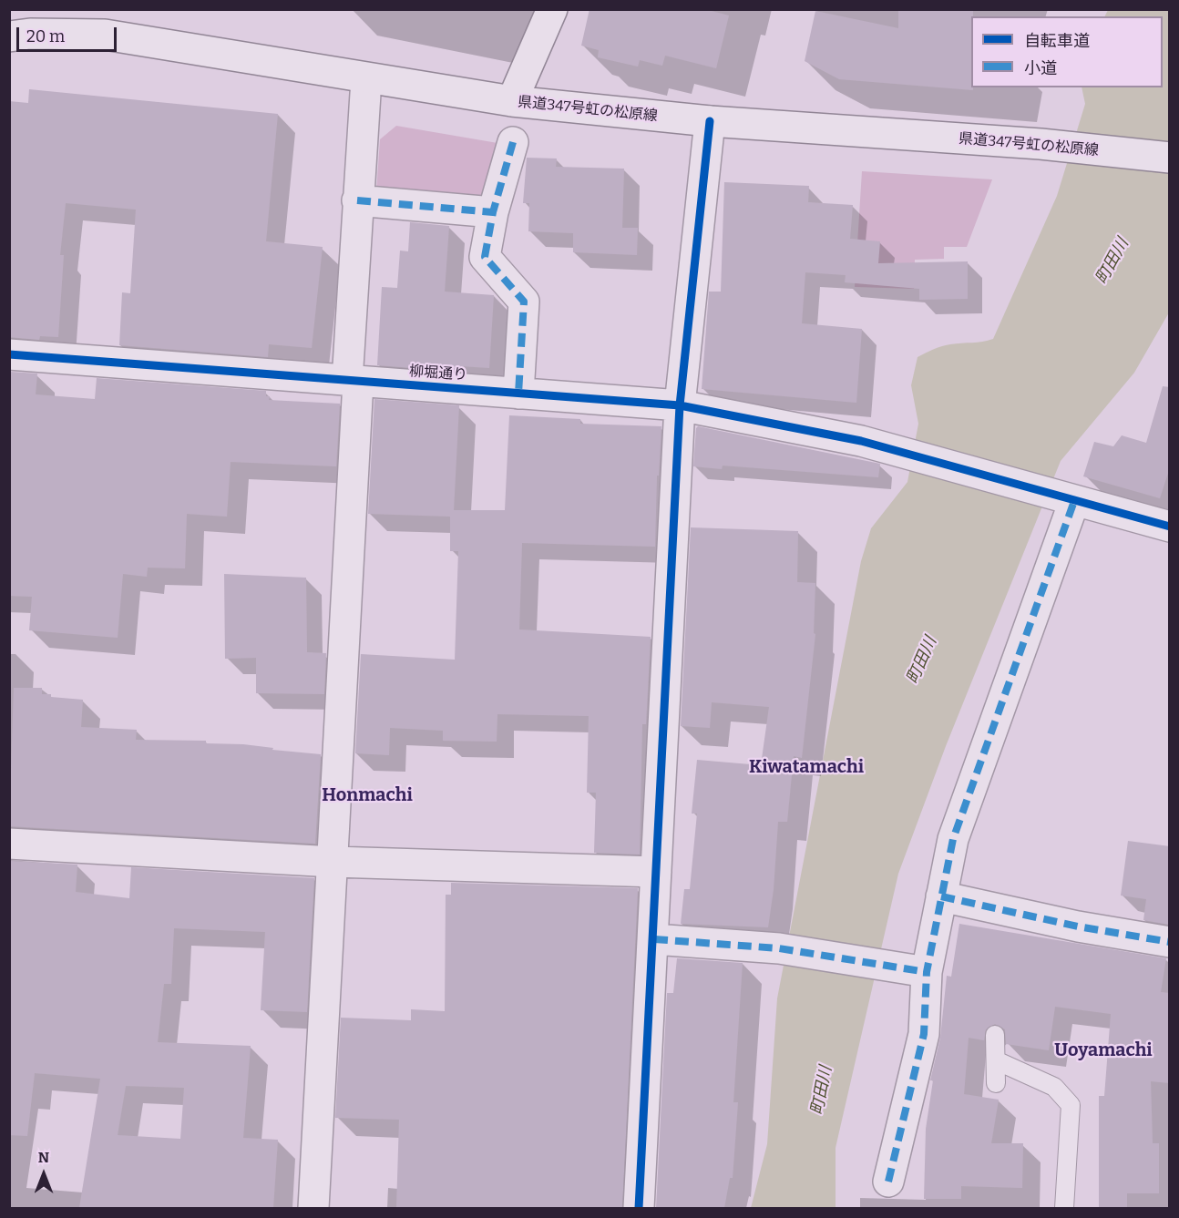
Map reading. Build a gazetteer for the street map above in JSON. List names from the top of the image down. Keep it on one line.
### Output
{"streets":{"street":["県道347号虹の松原線","柳堀通り"]},"districts":["Kiwatamachi","Honmachi","Uoyamachi"],"water":["町田川"],"legend":["自転車道","小道"],"scale_bar":"20 m","north":"top"}
